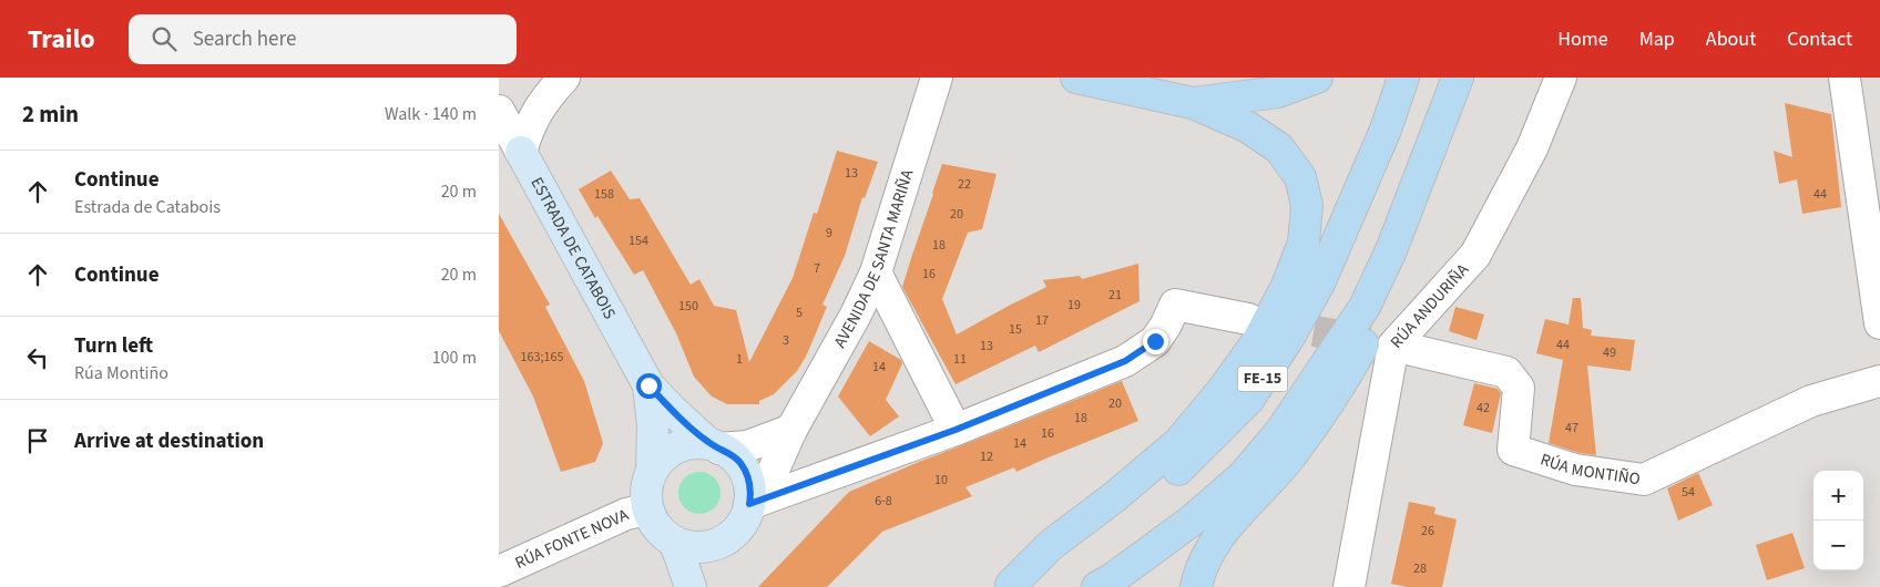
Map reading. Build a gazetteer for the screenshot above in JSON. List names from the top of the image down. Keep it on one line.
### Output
{"streets":{"highway":["FE-15"],"main road":["ESTRADA DE CATABOIS"],"street":["AVENIDA DE SANTA MARIÑA","RÚA ANDURIÑA","RÚA MONTIÑO","RÚA FONTE NOVA"]},"crossings":[["ESTRADA DE CATABOIS","AVENIDA DE SANTA MARIÑA"],["ESTRADA DE CATABOIS","RÚA FONTE NOVA"],["AVENIDA DE SANTA MARIÑA","RÚA FONTE NOVA"],["RÚA ANDURIÑA","RÚA MONTIÑO"]],"house_numbers":["13","22","158","44","20","9","154","18","7","16","21","19","150","5","17","15","3","44","13","49","163;165","1","11","14","20","42","18","47","16","14","12","10","54","6-8","26","28"],"page":{"header":"Trailo","search":"Search here","nav":["Home","Map","About","Contact"],"heading":["2 min","Walk · 140 m"],"list":[["Continue","Estrada de Catabois","20 m"],["Continue","20 m"],["Turn left","Rúa Montiño","100 m"],"Arrive at destination"],"map_buttons":["+","−"]}}
